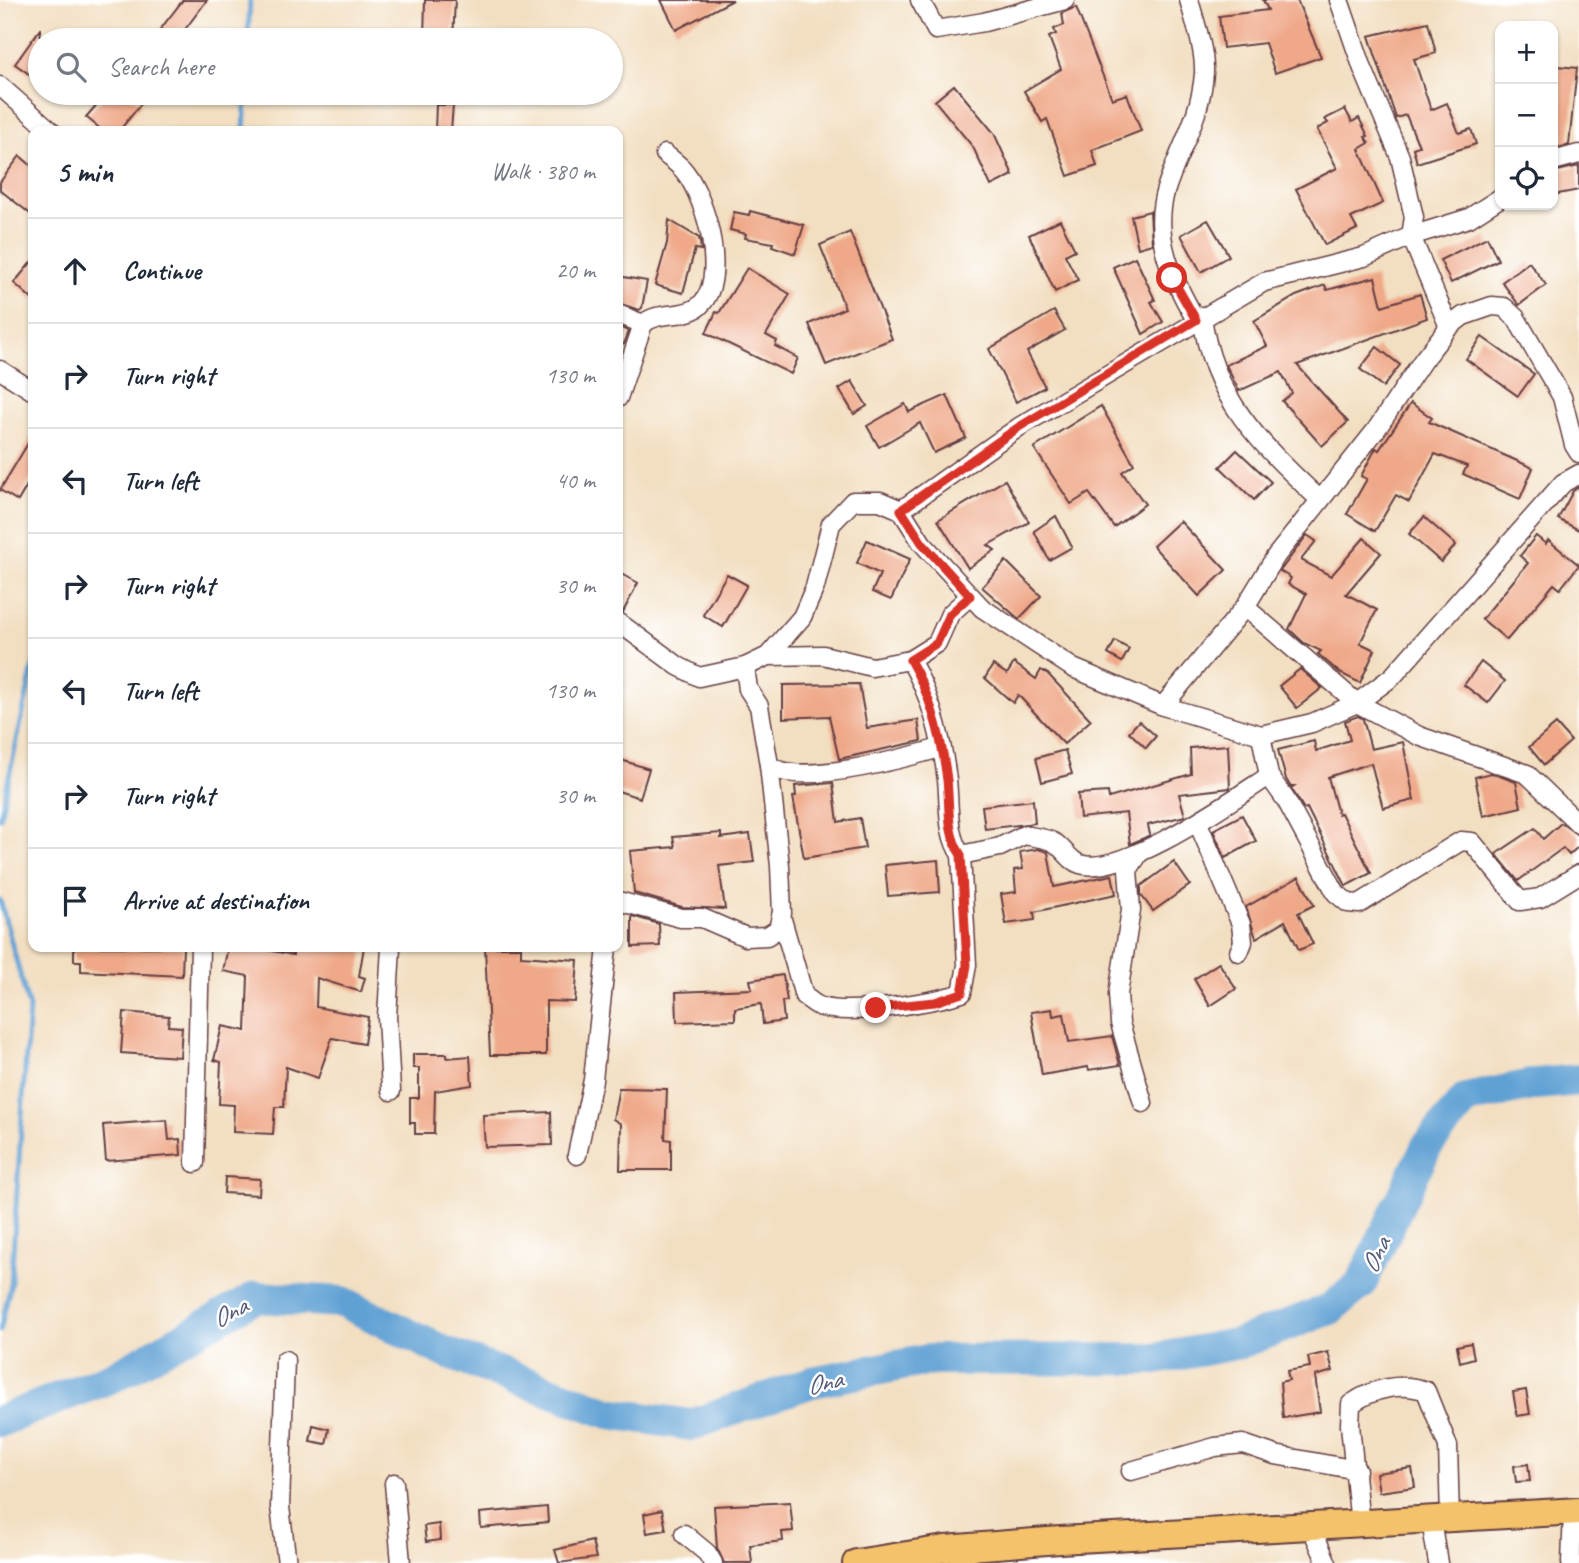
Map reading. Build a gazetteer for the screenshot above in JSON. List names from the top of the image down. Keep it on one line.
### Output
{"water":["Ona"],"page":{"map_buttons":["+","−"],"search":"Search here","heading":["5 min","Walk · 380 m"],"list":[["Continue","20 m"],["Turn right","130 m"],["Turn left","40 m"],["Turn right","30 m"],["Turn left","130 m"],["Turn right","30 m"],"Arrive at destination"]}}
